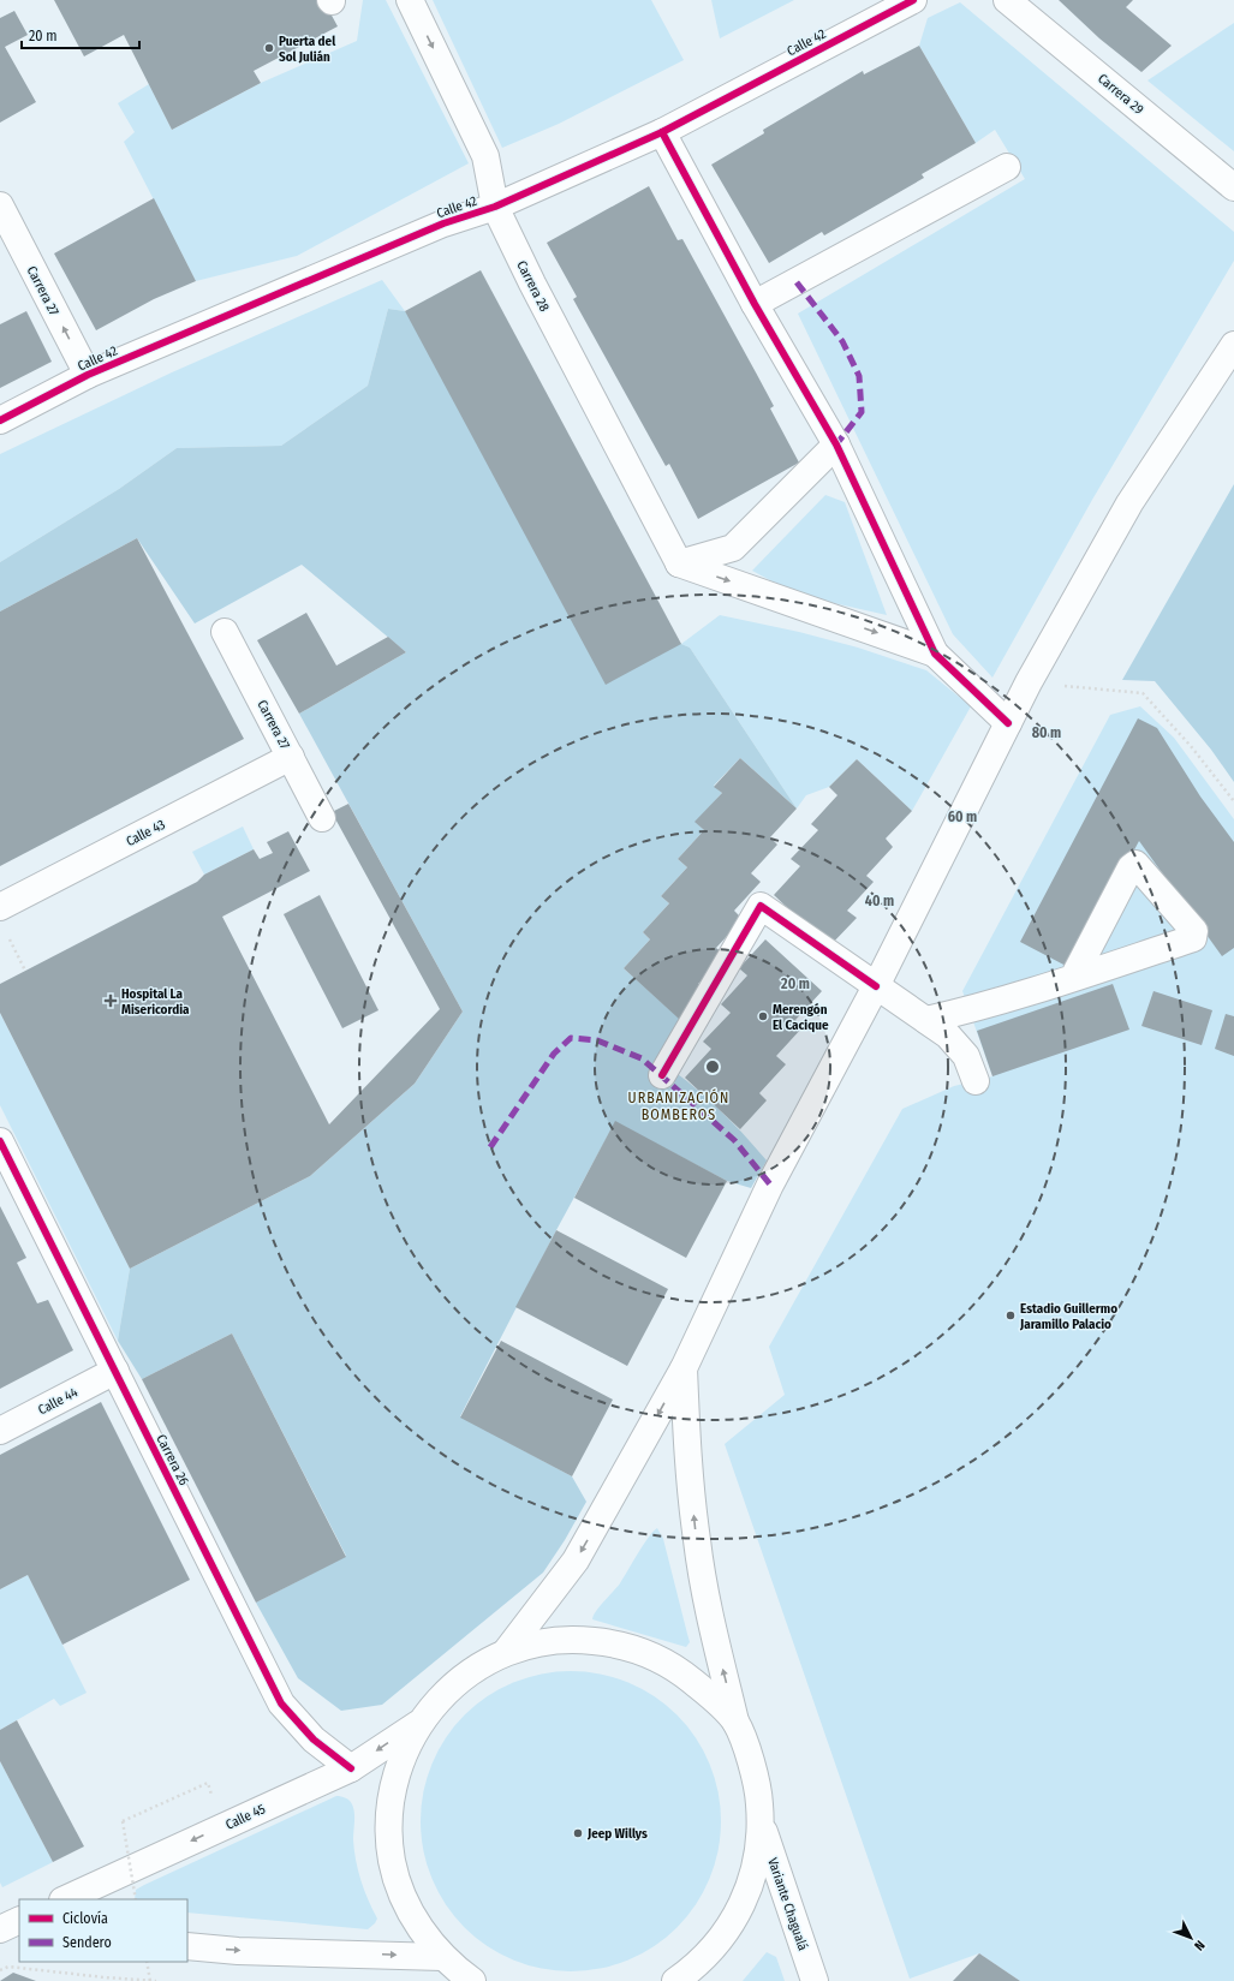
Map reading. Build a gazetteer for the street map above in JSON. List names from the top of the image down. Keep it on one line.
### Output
{"streets":{"main road":["Calle 42","Carrera 29","Carrera 28","Carrera 27","Calle 43","Calle 44","Carrera 26","Calle 45","Variante Chagualá"]},"crossings":[["Calle 42","Carrera 28"],["Calle 42","Carrera 27"],["Carrera 27","Calle 43"],["Calle 44","Carrera 26"],["Carrera 26","Calle 45"]],"one_way":["Carrera 28","Carrera 27","Calle 45"],"districts":["URBANIZACIÓN BOMBEROS"],"places":{"other":["Puerta del Sol Julián","Merengón El Cacique","Estadio Guillermo Jaramillo Palacio","Jeep Willys"],"health":["Hospital La Misericordia"]},"legend":["Ciclovía","Sendero"],"scale_bar":"20 m","north":"bottom right","rings":["80 m","60 m","40 m","20 m"]}
